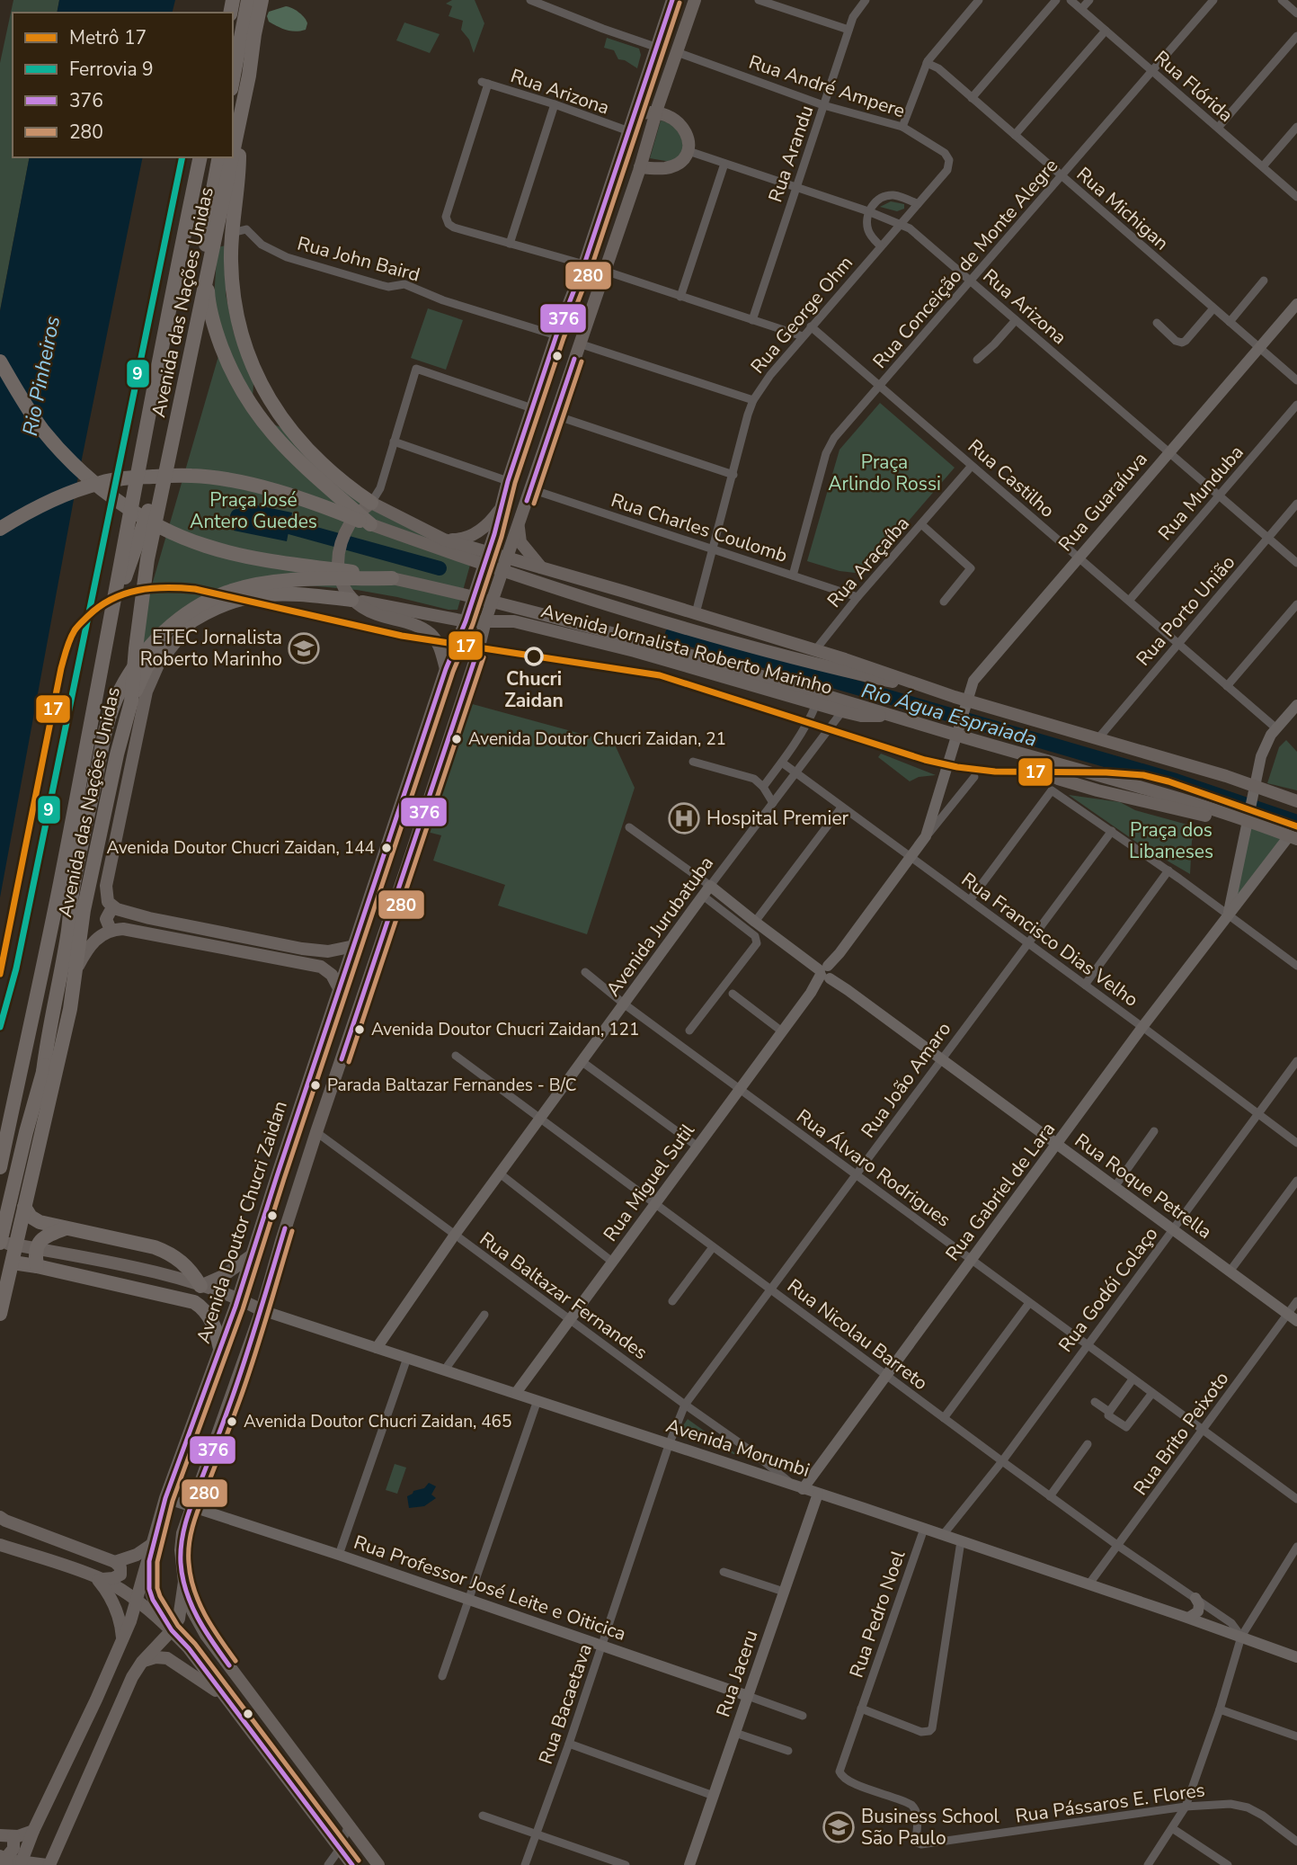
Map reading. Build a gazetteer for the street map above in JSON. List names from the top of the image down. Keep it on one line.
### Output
{"streets":{"highway":["Avenida das Nações Unidas"],"main road":["Avenida Jornalista Roberto Marinho","Avenida Doutor Chucri Zaidan","Avenida Morumbi"],"street":["Rua André Ampere","Rua Flórida","Rua Arizona","Rua Arandu","Rua Michigan","Rua John Baird","Rua Conceição de Monte Alegre","Rua George Ohm","Rua Castilho","Rua Munduba","Rua Guaraíuva","Rua Charles Coulomb","Rua Araçaíba","Rua Porto União","Avenida Jurubatuba","Rua Francisco Dias Velho","Rua João Amaro","Rua Álvaro Rodrigues","Rua Miguel Sutil","Rua Roque Petrella","Rua Gabriel de Lara","Rua Godói Colaço","Rua Baltazar Fernandes","Rua Nicolau Barreto","Rua Brito Peixoto","Rua Professor José Leite e Oiticica","Rua Pedro Noel","Rua Jaceru","Rua Bacaetava","Rua Pássaros E. Flores"]},"crossings":[["Rua André Ampere","Rua Arandu"],["Rua André Ampere","Rua George Ohm"],["Rua Flórida","Rua Conceição de Monte Alegre"],["Rua Arizona","Rua Arandu"],["Rua Arizona","Rua Conceição de Monte Alegre"],["Rua Arizona","Rua George Ohm"],["Rua Arizona","Rua Munduba"],["Rua Arizona","Rua Guaraíuva"],["Rua Arizona","Rua Porto União"],["Rua Arizona","Avenida Doutor Chucri Zaidan"],["Rua Michigan","Rua Conceição de Monte Alegre"],["Rua Michigan","Rua Guaraíuva"],["Rua John Baird","Avenida Doutor Chucri Zaidan"],["Rua Conceição de Monte Alegre","Rua Castilho"],["Rua Conceição de Monte Alegre","Rua Charles Coulomb"],["Rua George Ohm","Rua Castilho"],["Rua George Ohm","Rua Charles Coulomb"],["Rua George Ohm","Avenida Jornalista Roberto Marinho"],["Rua Castilho","Rua Munduba"],["Rua Castilho","Rua Guaraíuva"],["Rua Castilho","Rua Araçaíba"],["Rua Castilho","Rua Porto União"],["Rua Castilho","Rua Gabriel de Lara"],["Rua Guaraíuva","Avenida Jornalista Roberto Marinho"],["Rua Guaraíuva","Rua Miguel Sutil"],["Rua Charles Coulomb","Rua Araçaíba"],["Rua Araçaíba","Avenida Jornalista Roberto Marinho"],["Rua Porto União","Avenida Jornalista Roberto Marinho"],["Avenida Jornalista Roberto Marinho","Avenida Jurubatuba"],["Avenida Jornalista Roberto Marinho","Rua Gabriel de Lara"],["Avenida Jornalista Roberto Marinho","Avenida Doutor Chucri Zaidan"],["Avenida Jurubatuba","Rua Francisco Dias Velho"],["Avenida Jurubatuba","Rua Álvaro Rodrigues"],["Avenida Jurubatuba","Rua Roque Petrella"],["Avenida Jurubatuba","Rua Baltazar Fernandes"],["Avenida Jurubatuba","Rua Nicolau Barreto"],["Avenida Jurubatuba","Avenida Morumbi"],["Rua Francisco Dias Velho","Rua João Amaro"],["Rua Francisco Dias Velho","Rua Miguel Sutil"],["Rua Francisco Dias Velho","Rua Gabriel de Lara"],["Rua Francisco Dias Velho","Rua Godói Colaço"],["Rua João Amaro","Rua Álvaro Rodrigues"],["Rua João Amaro","Rua Roque Petrella"],["Rua João Amaro","Rua Baltazar Fernandes"],["Rua João Amaro","Rua Nicolau Barreto"],["Rua João Amaro","Avenida Morumbi"],["Rua João Amaro","Rua Bacaetava"],["Rua Álvaro Rodrigues","Rua Miguel Sutil"],["Rua Álvaro Rodrigues","Rua Gabriel de Lara"],["Rua Álvaro Rodrigues","Rua Godói Colaço"],["Rua Álvaro Rodrigues","Rua Brito Peixoto"],["Rua Miguel Sutil","Rua Roque Petrella"],["Rua Miguel Sutil","Rua Baltazar Fernandes"],["Rua Miguel Sutil","Rua Nicolau Barreto"],["Rua Miguel Sutil","Avenida Morumbi"],["Rua Roque Petrella","Rua Gabriel de Lara"],["Rua Roque Petrella","Rua Godói Colaço"],["Rua Roque Petrella","Rua Brito Peixoto"],["Rua Gabriel de Lara","Rua Baltazar Fernandes"],["Rua Gabriel de Lara","Rua Nicolau Barreto"],["Rua Gabriel de Lara","Avenida Morumbi"],["Avenida Doutor Chucri Zaidan","Avenida Morumbi"],["Avenida Doutor Chucri Zaidan","Rua Professor José Leite e Oiticica"],["Rua Godói Colaço","Rua Nicolau Barreto"],["Rua Godói Colaço","Avenida Morumbi"],["Rua Baltazar Fernandes","Avenida Morumbi"],["Rua Nicolau Barreto","Rua Brito Peixoto"],["Rua Nicolau Barreto","Avenida Morumbi"],["Rua Brito Peixoto","Avenida Morumbi"],["Avenida Morumbi","Rua Pedro Noel"],["Avenida Morumbi","Rua Jaceru"],["Avenida Morumbi","Rua Bacaetava"],["Rua Professor José Leite e Oiticica","Rua Jaceru"],["Rua Professor José Leite e Oiticica","Rua Bacaetava"],["Rua Pedro Noel","Rua Pássaros E. Flores"]],"water":["Rio Pinheiros","Rio Água Espraiada"],"parks":["Praça Arlindo Rossi","Praça José Antero Guedes","Praça dos Libaneses"],"places":{"school or university":["ETEC Jornalista Roberto Marinho","Business School São Paulo"],"other":["Chucri Zaidan","Avenida Doutor Chucri Zaidan, 21","Avenida Doutor Chucri Zaidan, 144","Avenida Doutor Chucri Zaidan, 121","Parada Baltazar Fernandes - B/C","Avenida Doutor Chucri Zaidan, 465"],"hospital":["Hospital Premier"]},"lines":["transit line 376","transit line 280","rail line 9","metro line 17"],"legend":["Metrô 17","Ferrovia 9","376","280"]}
